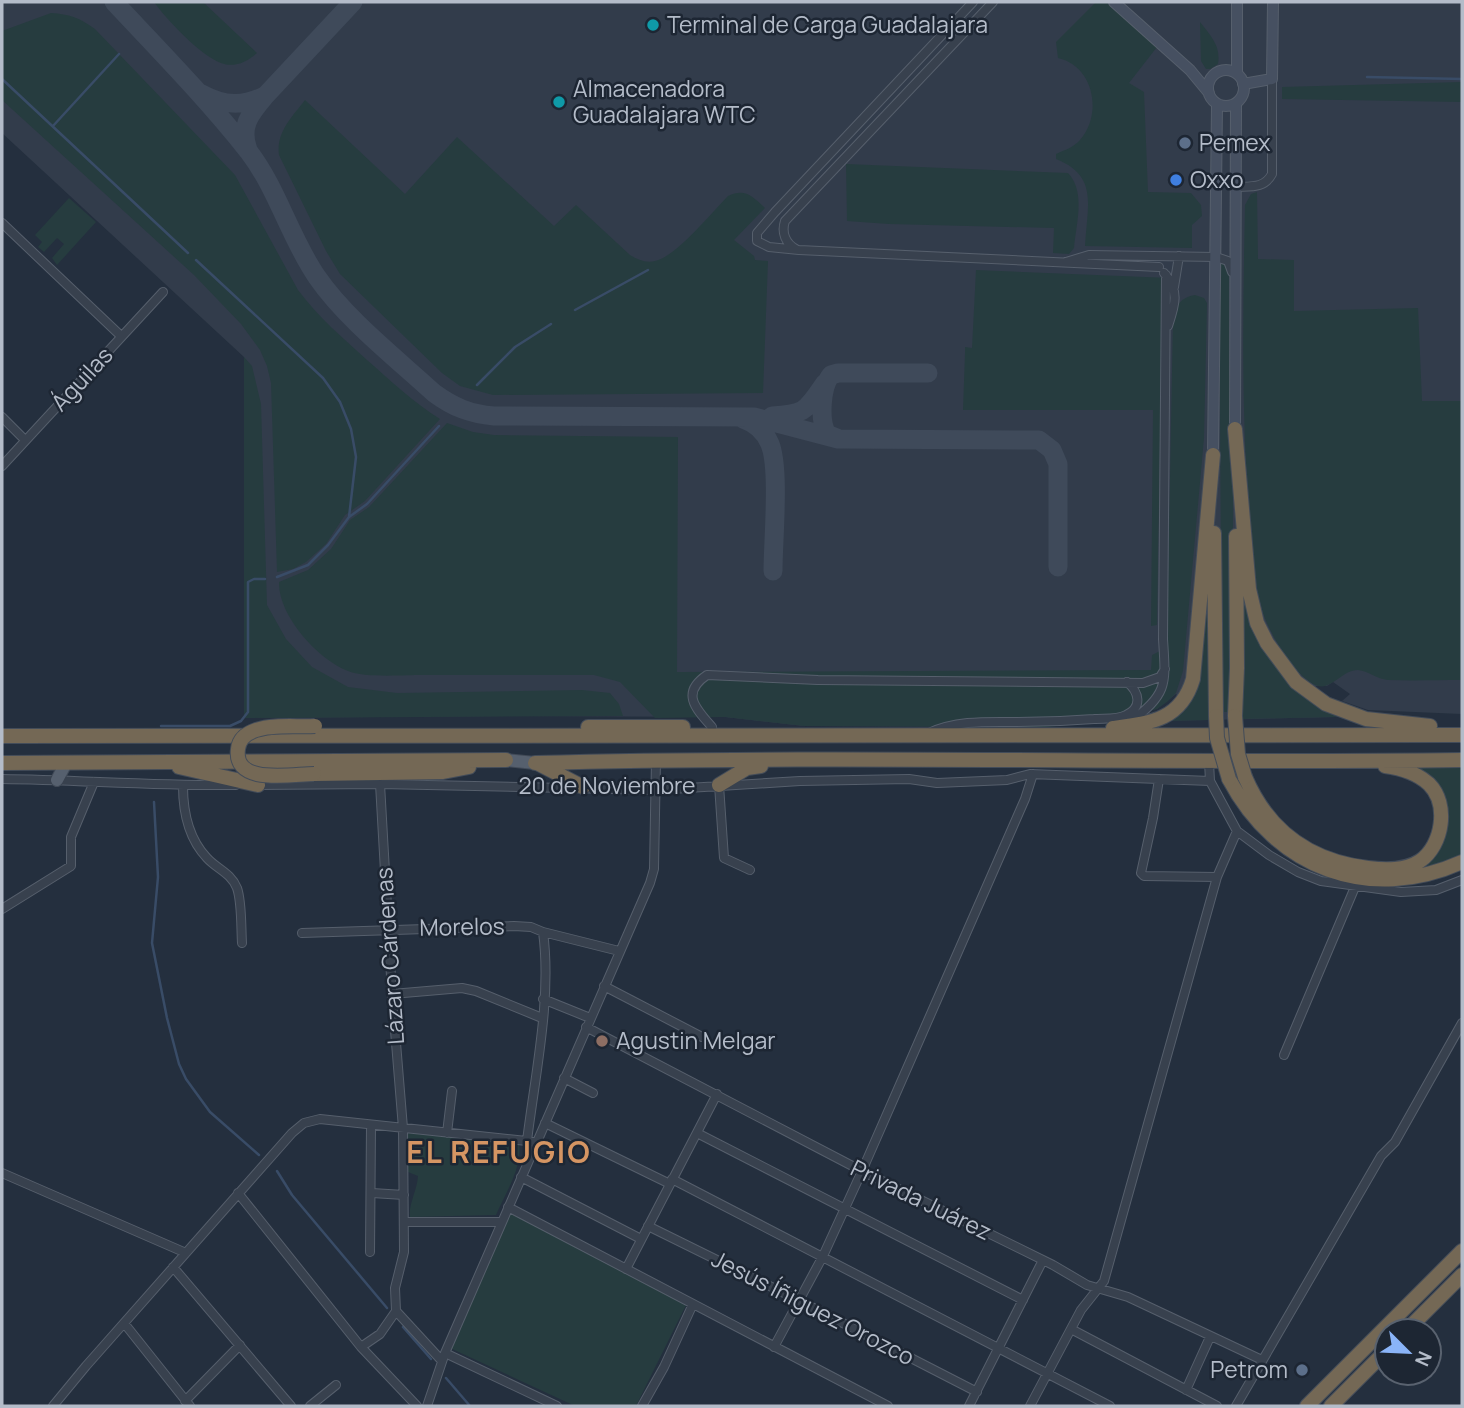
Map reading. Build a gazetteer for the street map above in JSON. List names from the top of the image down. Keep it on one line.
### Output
{"streets":{"street":["Águilas","20 de Noviembre","Morelos","Lázaro Cárdenas","Privada Juárez","Jesús Íñiguez Orozco"]},"crossings":[["20 de Noviembre","Lázaro Cárdenas"],["Morelos","Lázaro Cárdenas"]],"districts":["EL REFUGIO"],"places":["Terminal de Carga Guadalajara","Almacenadora Guadalajara WTC","Pemex","Oxxo","Agustin Melgar","Petrom"],"north":"bottom right"}
